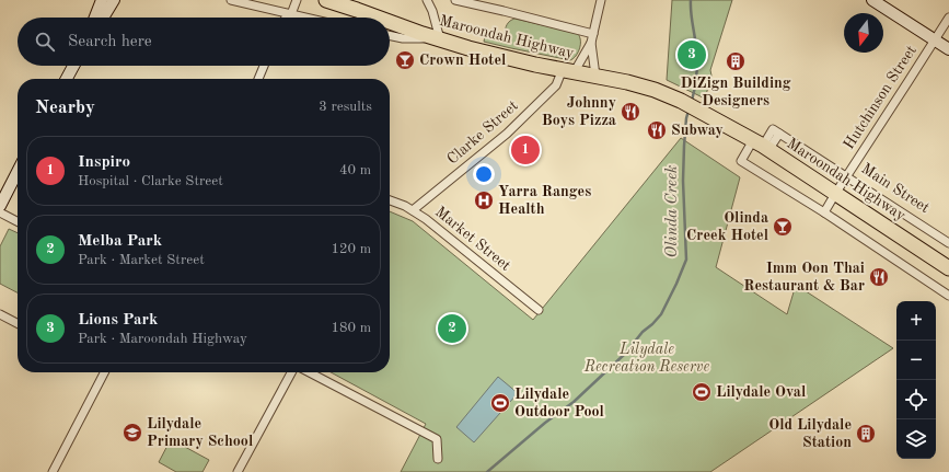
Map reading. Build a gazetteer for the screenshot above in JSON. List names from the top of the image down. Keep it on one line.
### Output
{"streets":{"highway":["Maroondah Highway"],"street":["Hutchinson Street","Clarke Street","Main Street","Market Street"]},"crossings":[["Maroondah Highway","Hutchinson Street"],["Maroondah Highway","Clarke Street"],["Maroondah Highway","Main Street"],["Hutchinson Street","Main Street"],["Clarke Street","Market Street"]],"water":["Olinda Creek"],"parks":["Lilydale Recreation Reserve"],"places":{"bar":["Crown Hotel","Olinda Creek Hotel"],"building":["DiZign Building Designers","Old Lilydale Station"],"restaurant":["Johnny Boys Pizza","Subway","Imm Oon Thai Restaurant & Bar"],"hospital":["Yarra Ranges Health"],"sports":["Lilydale Oval","Lilydale Outdoor Pool"],"school or university":["Lilydale Primary School"]},"north":"bottom","page":{"search":"Search here","pins":["3","1","2"],"heading":["Nearby","3 results"],"list":[{"mark":"1","name":"Inspiro","note":"Hospital · Clarke Street","value":"40 m"},{"mark":"2","name":"Melba Park","note":"Park · Market Street","value":"120 m"},{"mark":"3","name":"Lions Park","note":"Park · Maroondah Highway","value":"180 m"}],"map_buttons":["+","−"]}}
